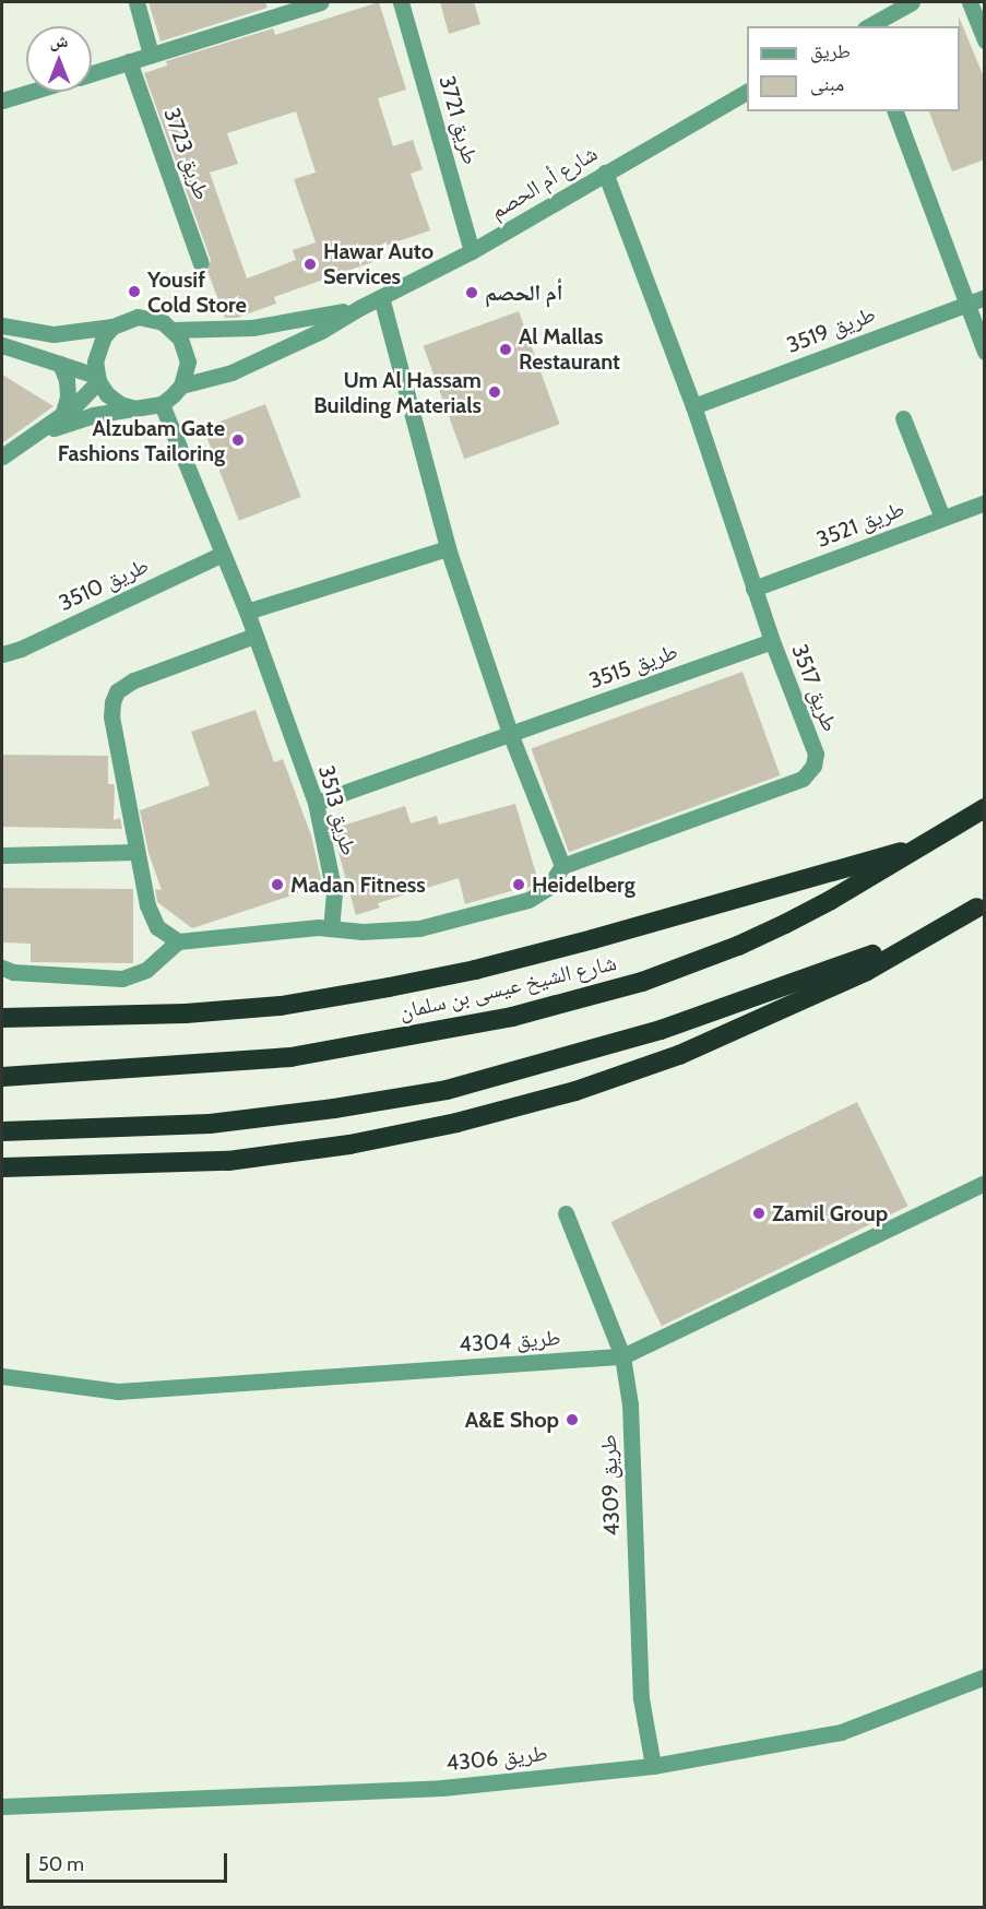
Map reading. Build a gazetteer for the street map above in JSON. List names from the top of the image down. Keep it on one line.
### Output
{"streets":{"highway":["شارع الشيخ عيسى بن سلمان"],"street":["طريق 3721","طريق 3723","شارع أم الحصم","طريق 3519","طريق 3521","طريق 3510","طريق 3515","طريق 3517","طريق 3513","طريق 4304","طريق 4309","طريق 4306"]},"crossings":[["طريق 3721","شارع أم الحصم"],["شارع أم الحصم","طريق 3517"],["شارع أم الحصم","طريق 3513"],["طريق 3519","طريق 3517"],["طريق 3521","طريق 3517"],["طريق 3510","طريق 3513"],["طريق 3515","طريق 3517"],["طريق 3515","طريق 3513"],["طريق 4304","طريق 4309"],["طريق 4309","طريق 4306"]],"places":["Hawar Auto Services","Yousif Cold Store","أم الحصم","Al Mallas Restaurant","Um Al Hassam Building Materials","Alzubam Gate Fashions Tailoring","Madan Fitness","Heidelberg","Zamil Group","A&E Shop"],"legend":["طريق","مبنى"],"scale_bar":"50 m","north":"top"}
